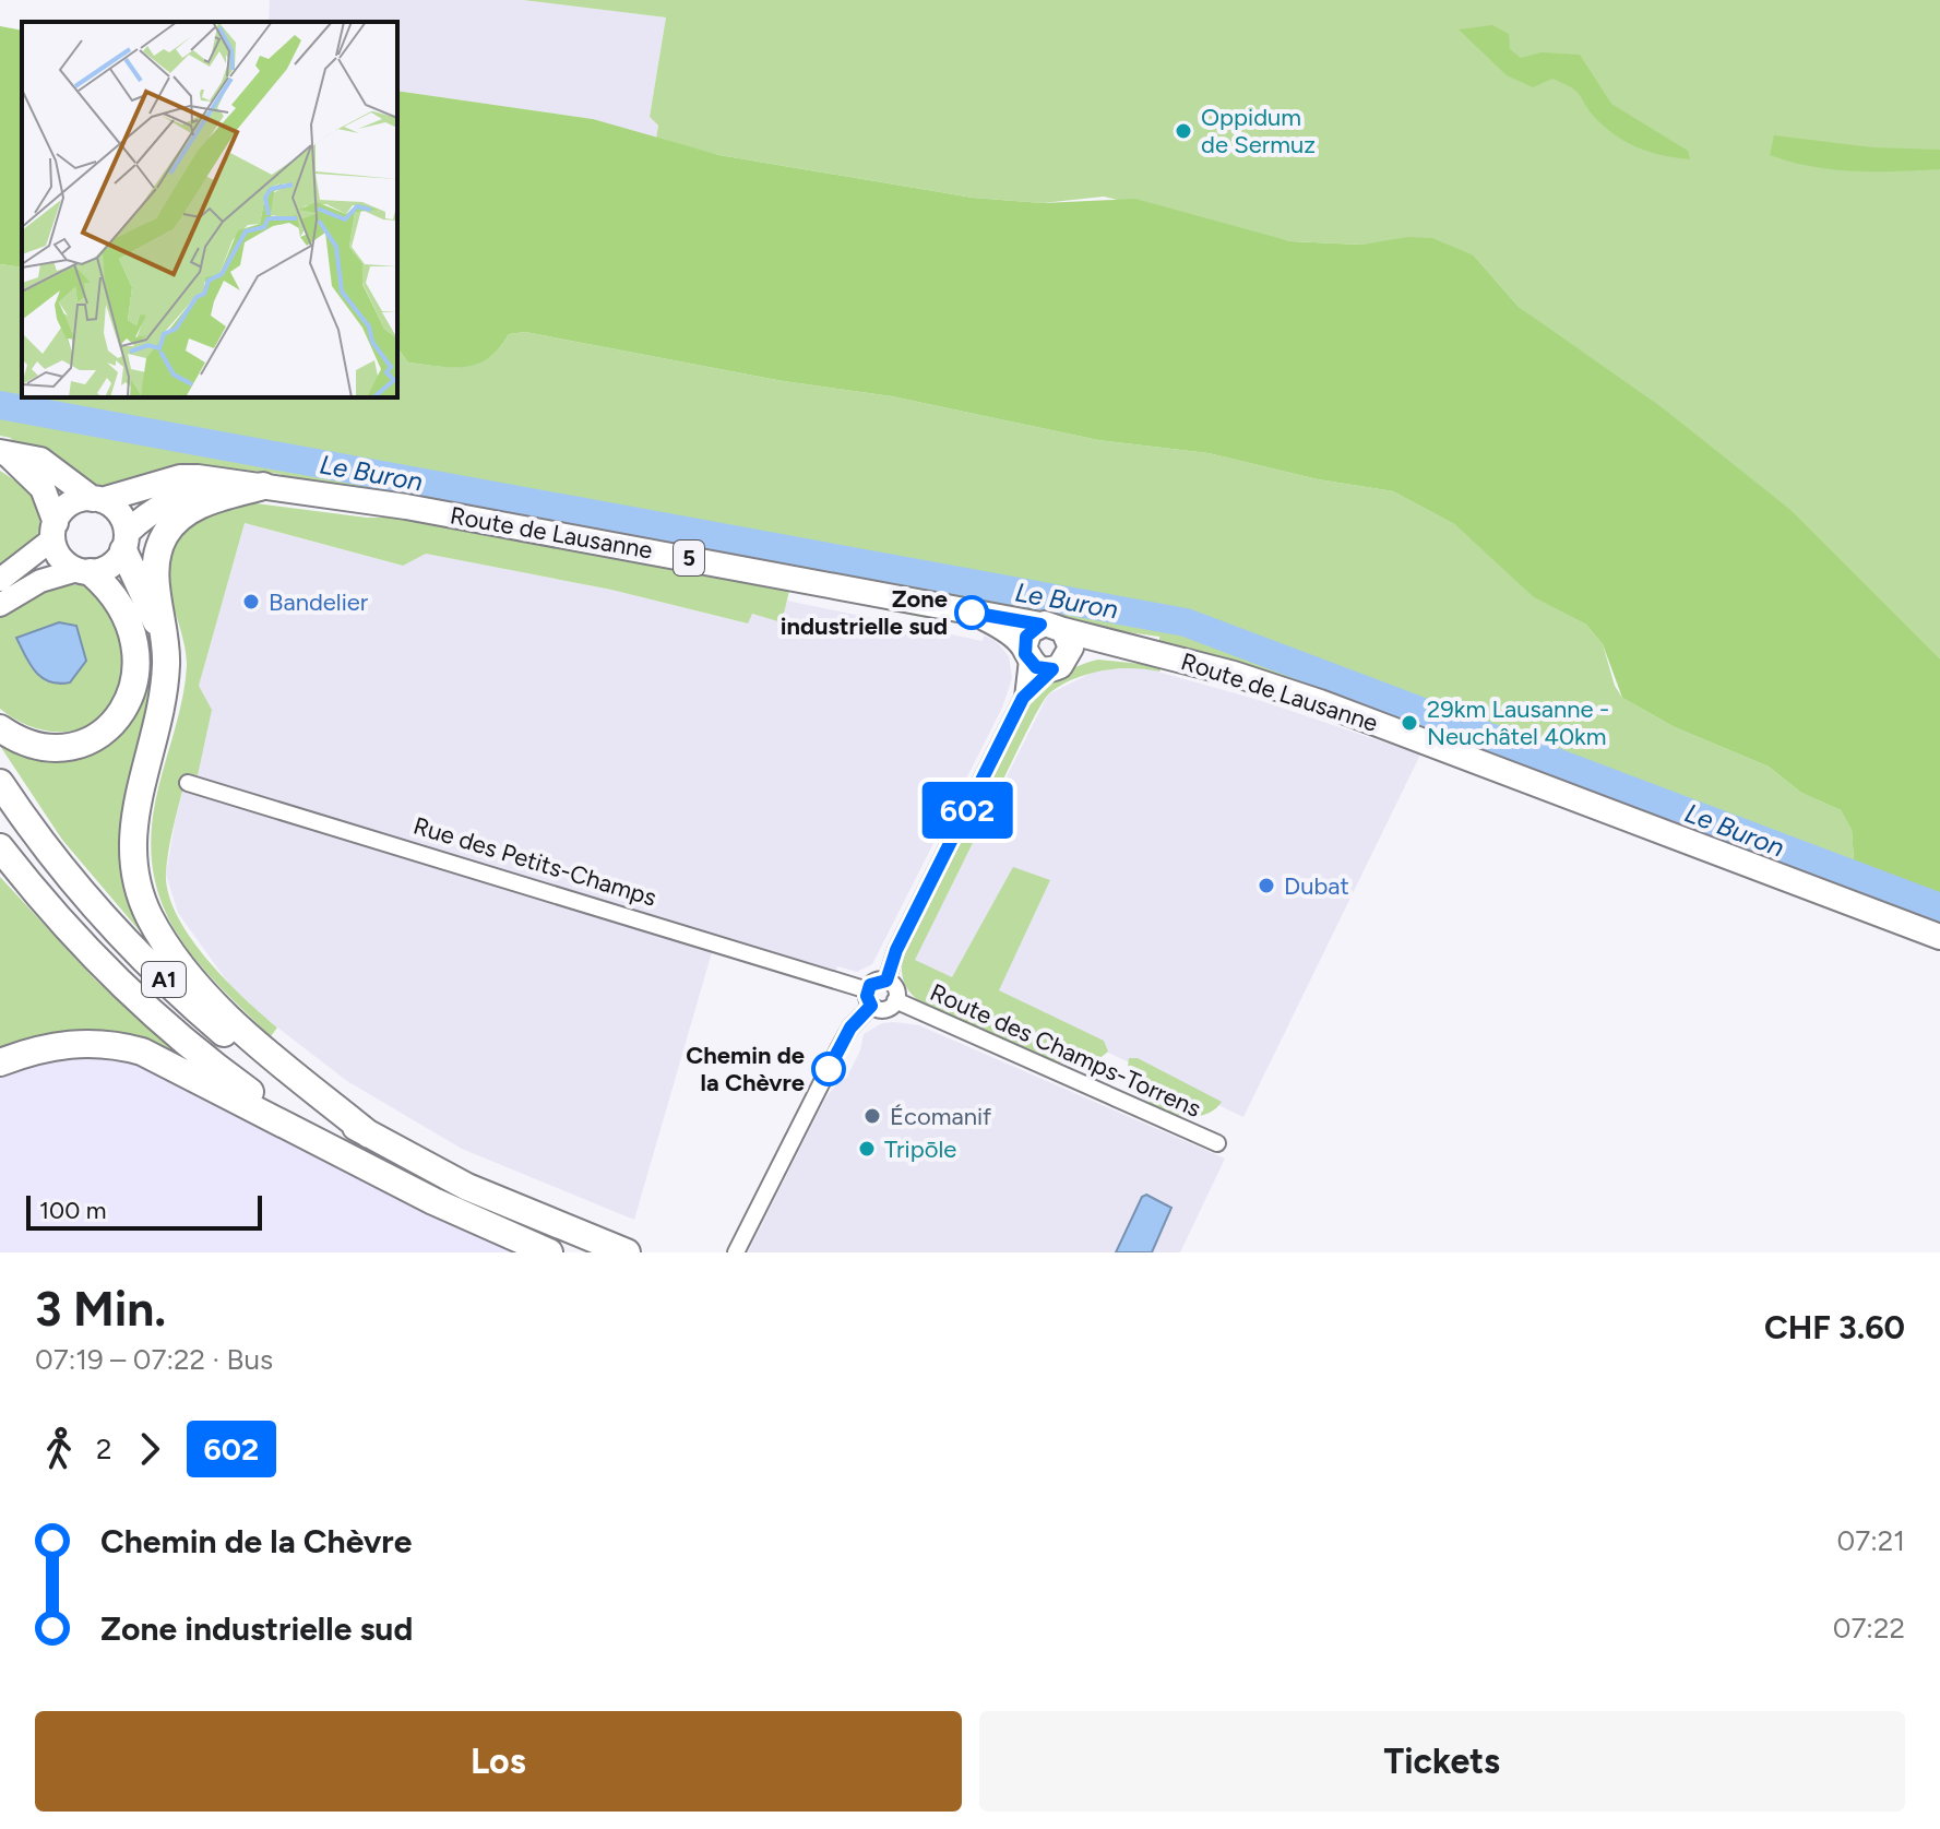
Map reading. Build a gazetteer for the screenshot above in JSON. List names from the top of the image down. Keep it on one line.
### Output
{"streets":{"highway":["A1"],"main road":["Route de Lausanne","5"],"street":["Rue des Petits-Champs","Route des Champs-Torrens"]},"crossings":[["Rue des Petits-Champs","Route des Champs-Torrens"]],"water":["Le Buron"],"places":["Oppidum de Sermuz","Bandelier","Zone industrielle sud","29km Lausanne - Neuchâtel 40km","Dubat","Chemin de la Chèvre","Écomanif","Tripōle"],"lines":["bus line 602"],"scale_bar":"100 m","page":{"on_map":"602","scale":"100 m","heading":["3 Min.","07:19 – 07:22 · Bus","CHF 3.60"],"legs":["2","602"],"list":[{"name":"Chemin de la Chèvre","value":"07:21"},{"name":"Zone industrielle sud","value":"07:22"}],"buttons":["Los","Tickets"]}}
